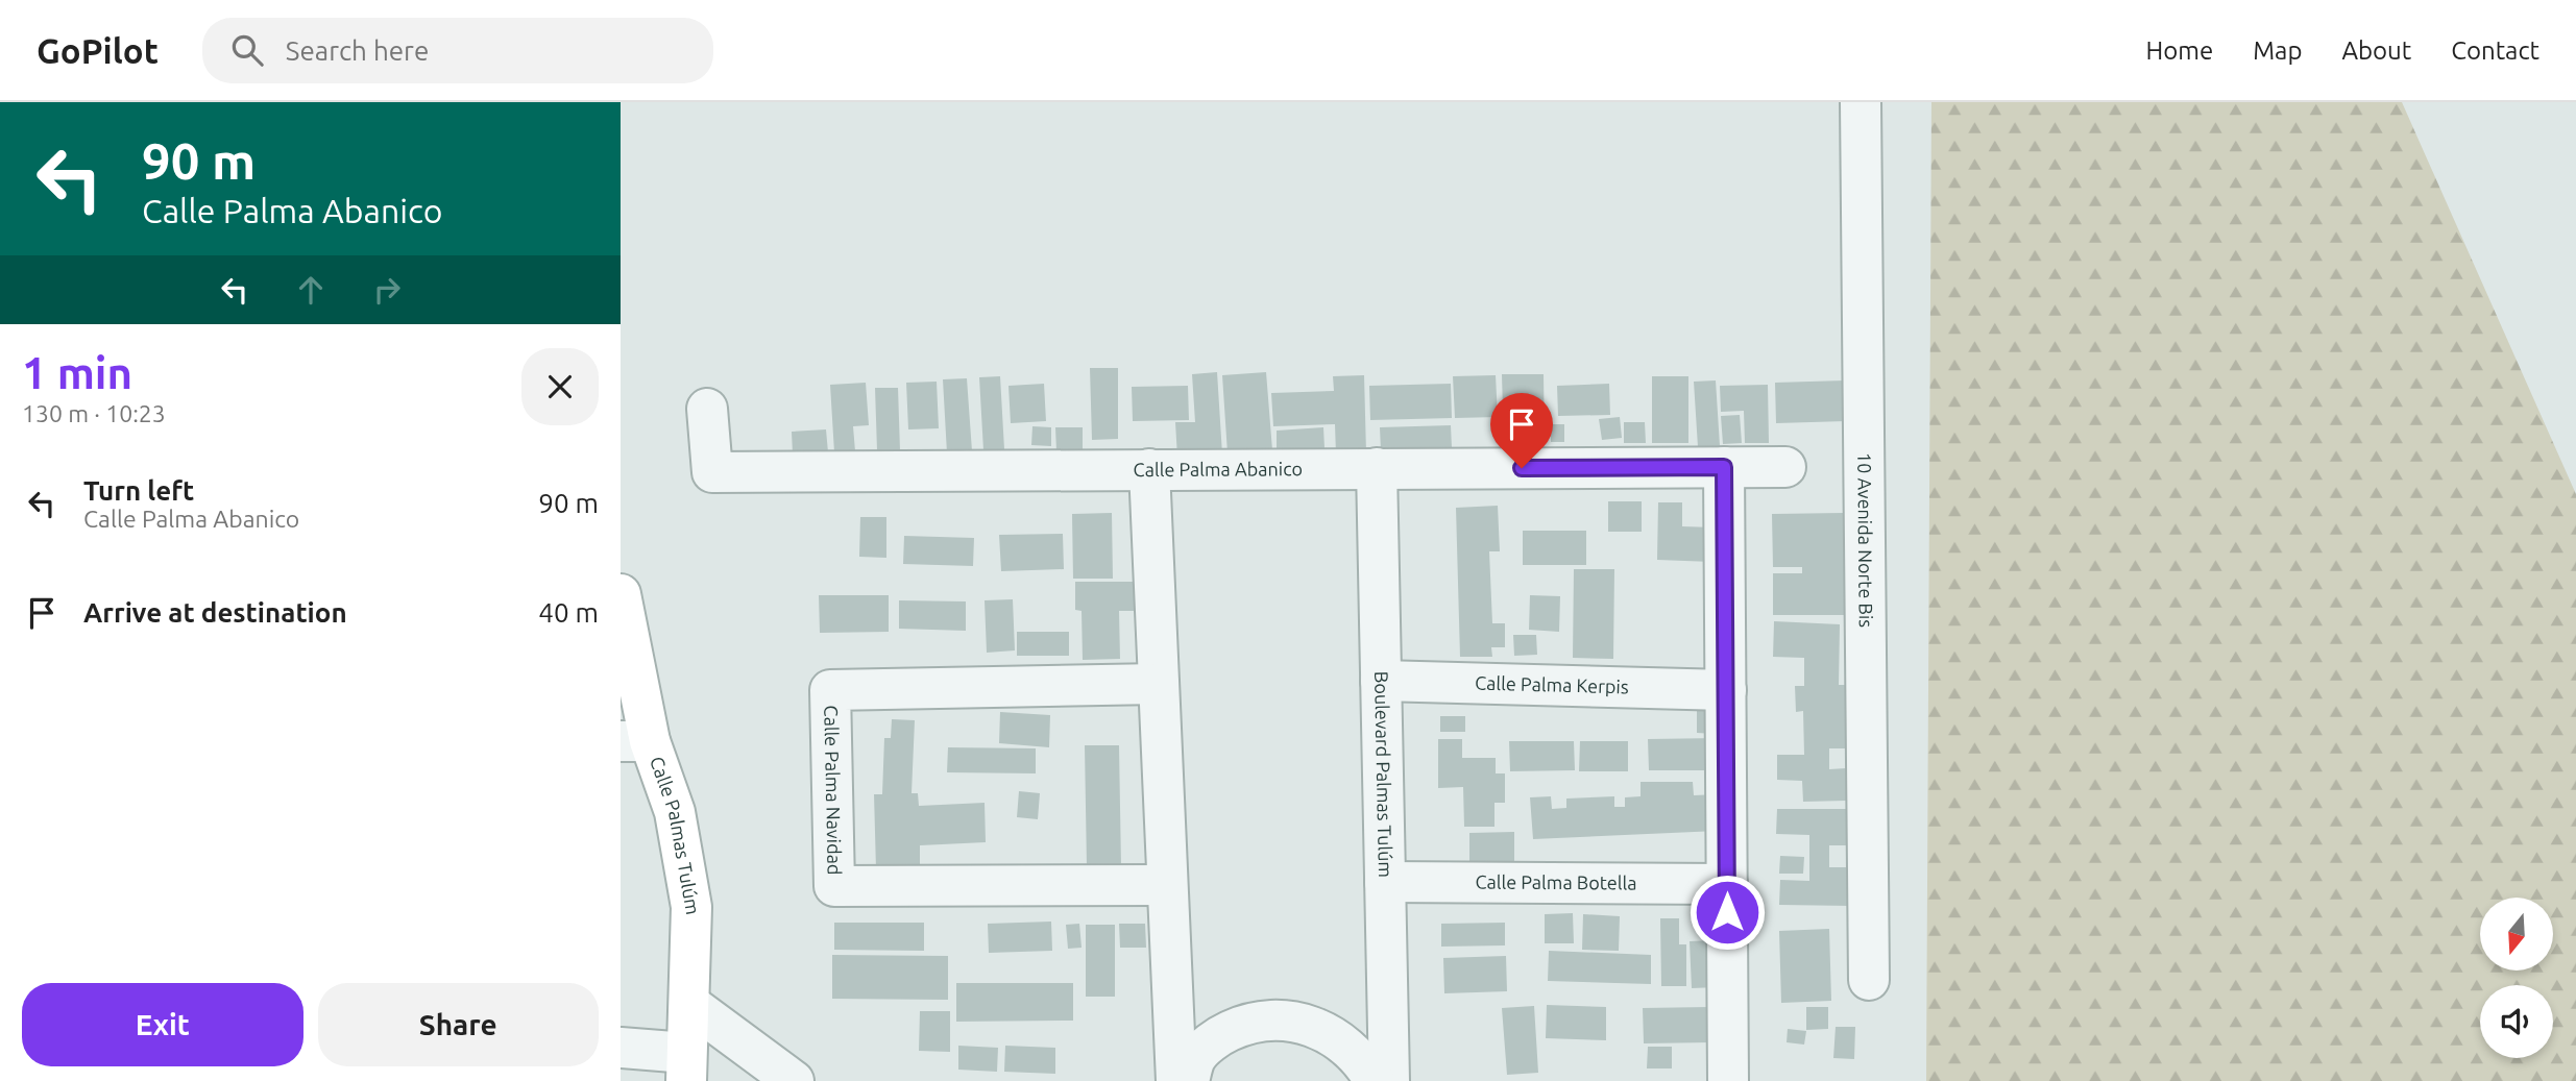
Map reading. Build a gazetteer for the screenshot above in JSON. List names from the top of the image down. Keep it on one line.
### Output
{"streets":{"main road":["Calle Palmas Tulúm"],"street":["Calle Palma Abanico","10 Avenida Norte Bis","Calle Palma Kerpis","Boulevard Palmas Tulúm","Calle Palma Navidad","Calle Palma Botella"]},"crossings":[["Calle Palma Abanico","Boulevard Palmas Tulúm"],["Calle Palma Kerpis","Boulevard Palmas Tulúm"],["Boulevard Palmas Tulúm","Calle Palma Botella"]],"north":"bottom","page":{"header":"GoPilot","search":"Search here","nav":["Home","Map","About","Contact"],"turn":["90 m","Calle Palma Abanico"],"heading":["1 min","130 m · 10:23"],"list":[{"name":"Turn left","note":"Calle Palma Abanico","value":"90 m"},{"name":"Arrive at destination","value":"40 m"}],"buttons":["Exit","Share"]}}
